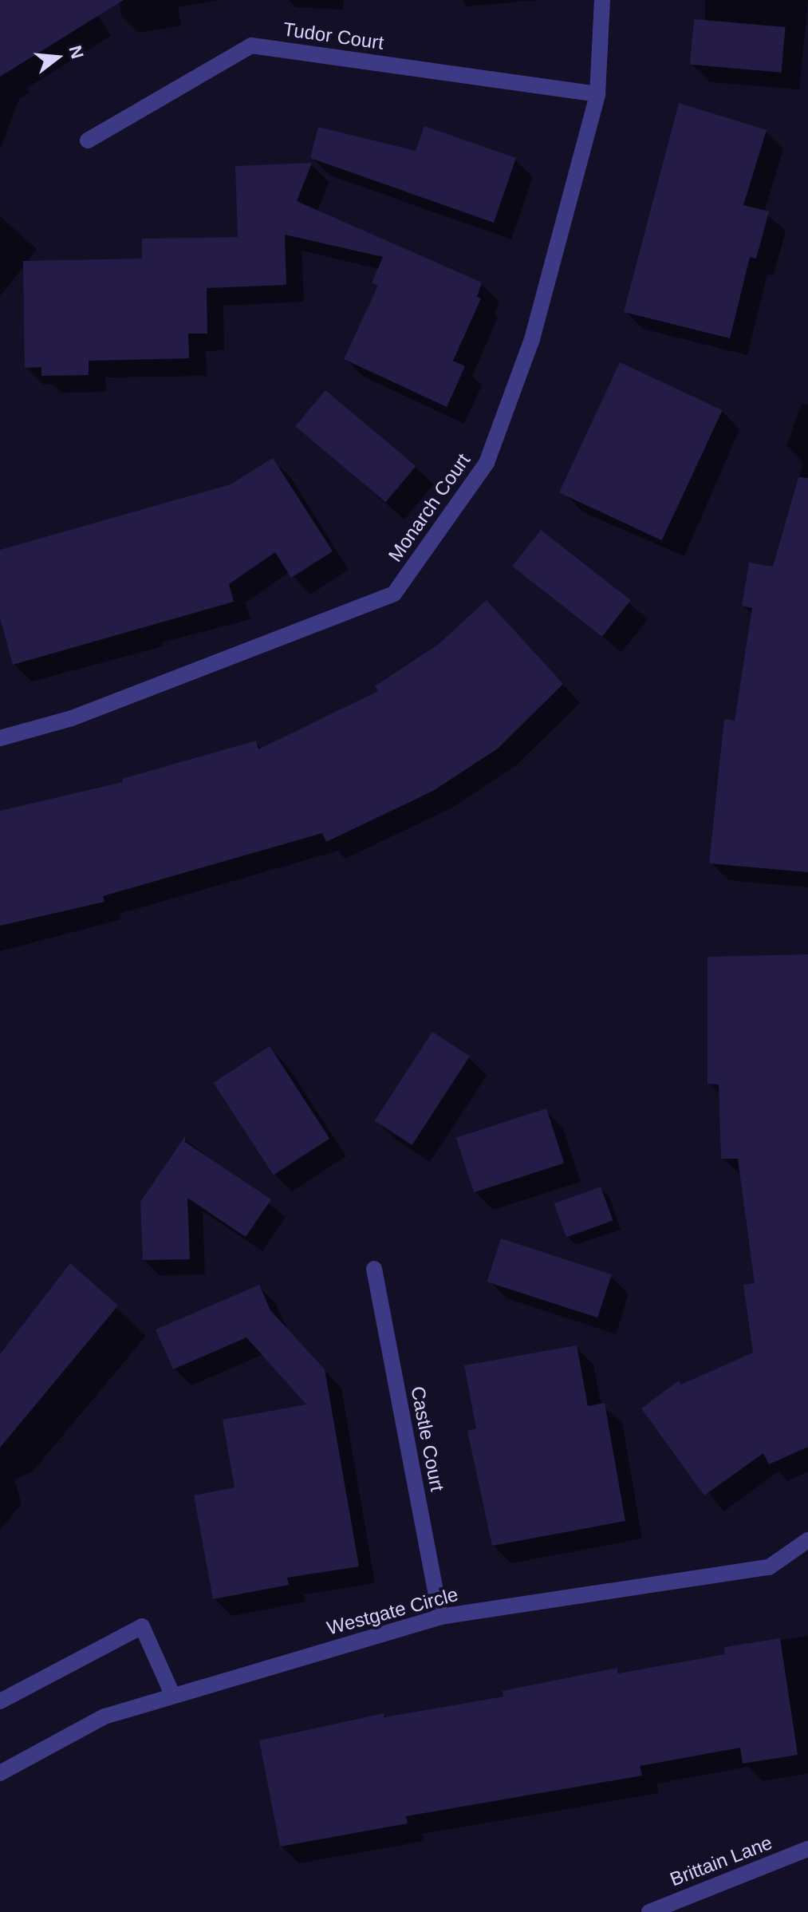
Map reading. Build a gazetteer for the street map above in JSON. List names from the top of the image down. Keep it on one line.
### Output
{"streets":{"street":["Tudor Court","Monarch Court","Castle Court","Westgate Circle","Brittain Lane"]},"crossings":[["Tudor Court","Monarch Court"],["Castle Court","Westgate Circle"]],"north":"right"}
